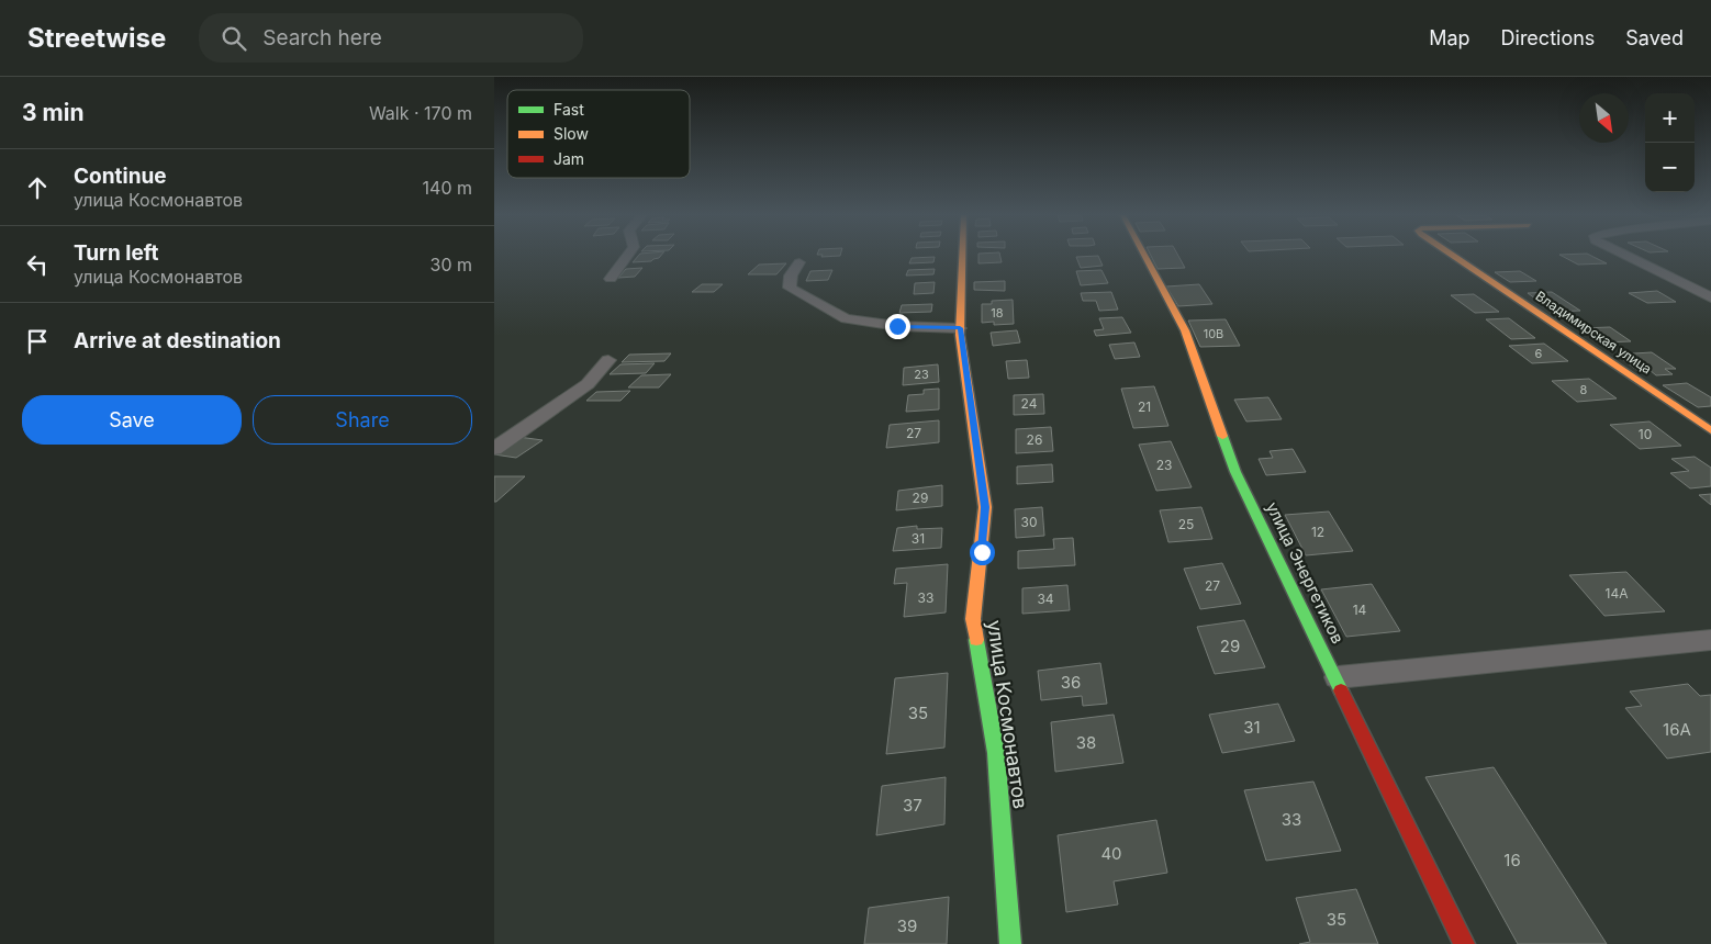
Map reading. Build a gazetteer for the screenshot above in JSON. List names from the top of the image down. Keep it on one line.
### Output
{"streets":{"street":["Владимирская улица","улица Энергетиков","улица Космонавтов"]},"house_numbers":["18","10В","6","23","8","24","21","27","10","26","23","29","30","25","12","31","27","14А","33","34","14","29","36","35","31","16А","38","37","33","40","16","35","39"],"legend":["Fast","Slow","Jam"],"north":"bottom right","page":{"header":"Streetwise","search":"Search here","nav":["Map","Directions","Saved"],"heading":["3 min","Walk · 170 m"],"map_buttons":["+","−"],"list":[["Continue","улица Космонавтов","140 m"],["Turn left","улица Космонавтов","30 m"],"Arrive at destination"],"buttons":["Save","Share"]}}
